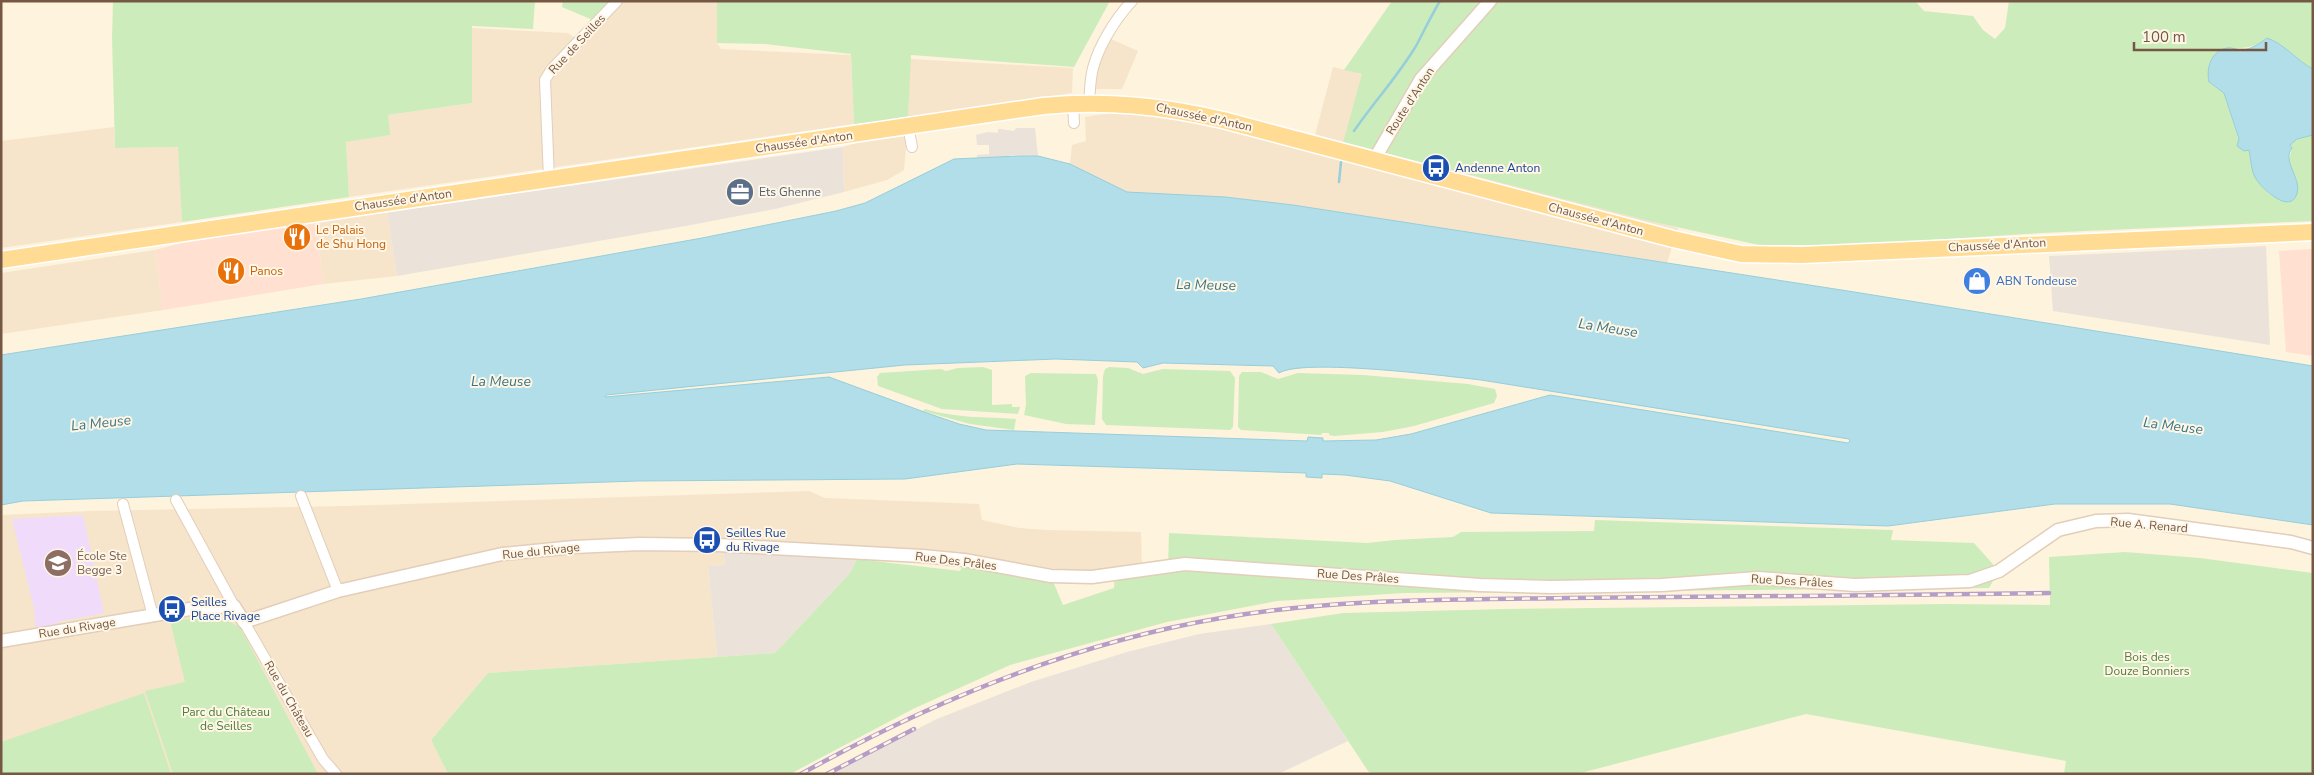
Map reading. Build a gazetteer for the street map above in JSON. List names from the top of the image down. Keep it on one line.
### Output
{"streets":{"main road":["Chaussée d'Anton"],"street":["Rue de Seilles","Route d'Anton","Rue A. Renard","Rue du Rivage","Rue Des Prâles","Rue du Château"]},"crossings":[["Rue de Seilles","Chaussée d'Anton"],["Route d'Anton","Chaussée d'Anton"],["Rue A. Renard","Rue Des Prâles"],["Rue du Rivage","Rue Des Prâles"],["Rue du Rivage","Rue du Château"]],"water":["La Meuse"],"parks":["Bois des Douze Bonniers","Parc du Château de Seilles"],"places":{"bus stop":["Andenne Anton","Seilles Rue du Rivage","Seilles Place Rivage"],"office":["Ets Ghenne"],"restaurant":["Le Palais de Shu Hong","Panos"],"shop":["ABN Tondeuse"],"school or university":["École Ste Begge 3"]},"scale_bar":"100 m"}
